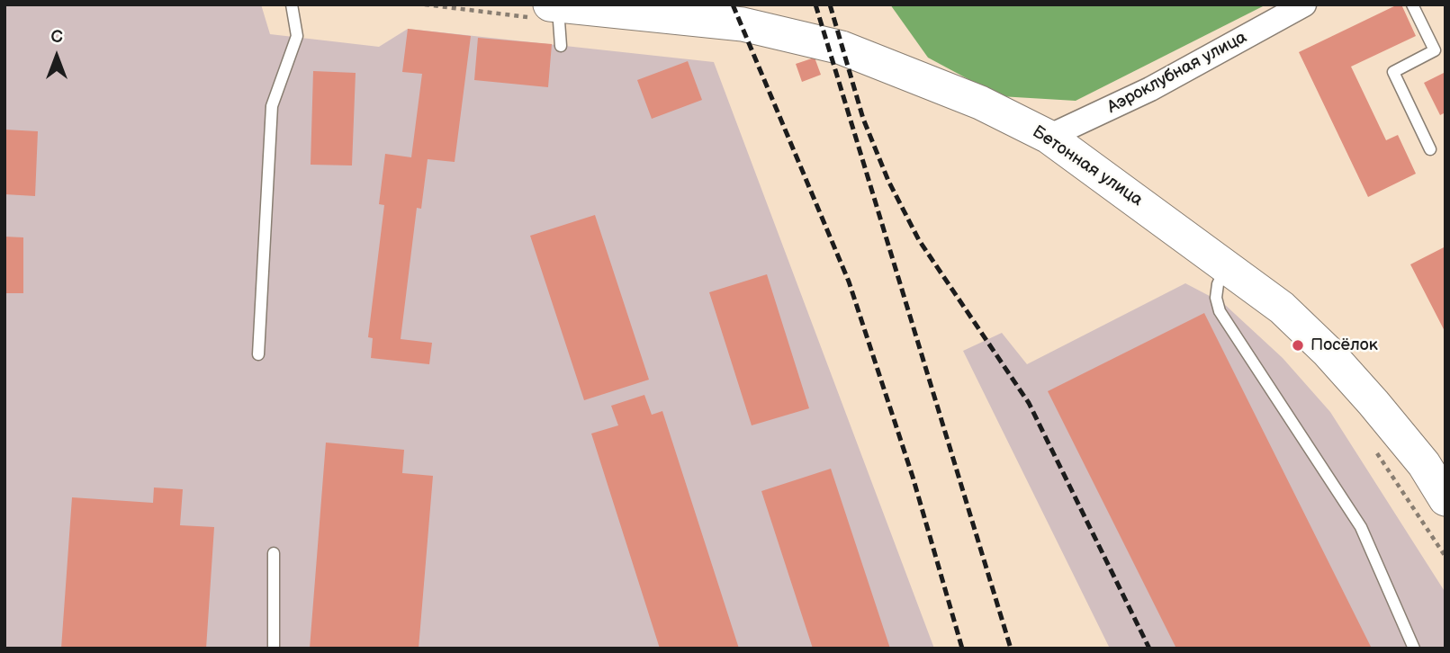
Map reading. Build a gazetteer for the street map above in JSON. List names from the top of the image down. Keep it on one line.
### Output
{"streets":{"street":["Аэроклубная улица","Бетонная улица"]},"crossings":[["Аэроклубная улица","Бетонная улица"]],"places":["Посёлок"],"north":"top"}
